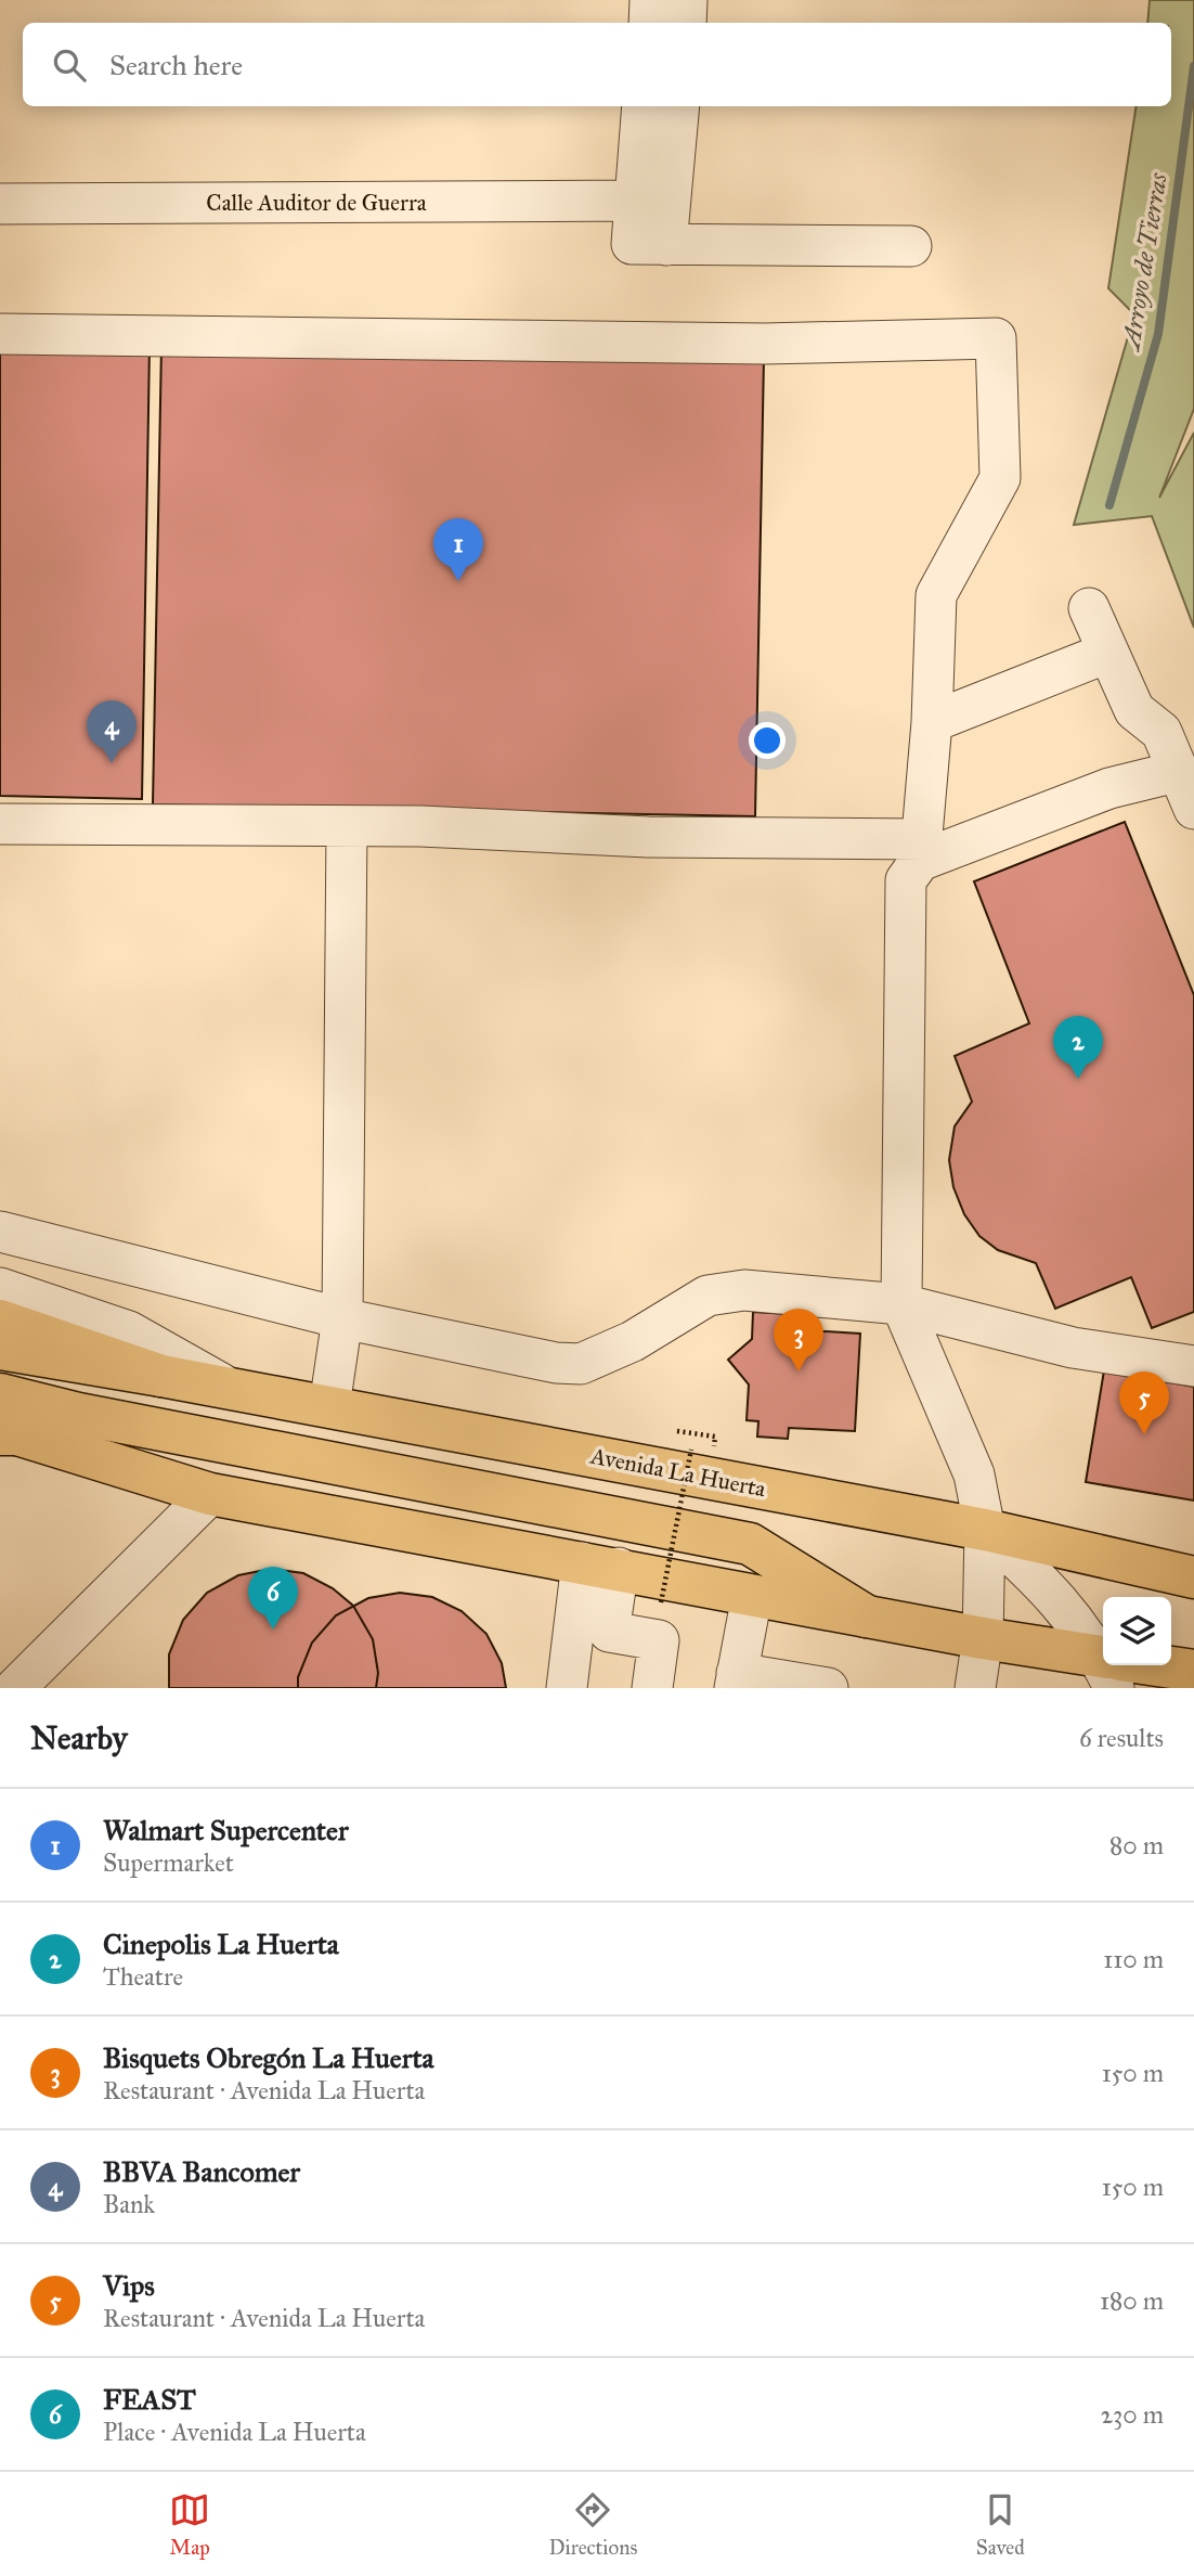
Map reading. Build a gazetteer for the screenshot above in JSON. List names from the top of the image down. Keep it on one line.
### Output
{"streets":{"main road":["Avenida La Huerta"],"street":["Calle Auditor de Guerra"]},"water":["Arroyo de Tierras"],"page":{"search":"Search here","pins":["1","4","2","3","5","6"],"heading":["Nearby","6 results"],"list":[{"mark":"1","name":"Walmart Supercenter","note":"Supermarket","value":"80 m"},{"mark":"2","name":"Cinepolis La Huerta","note":"Theatre","value":"110 m"},{"mark":"3","name":"Bisquets Obregón La Huerta","note":"Restaurant · Avenida La Huerta","value":"150 m"},{"mark":"4","name":"BBVA Bancomer","note":"Bank","value":"150 m"},{"mark":"5","name":"Vips","note":"Restaurant · Avenida La Huerta","value":"180 m"},{"mark":"6","name":"FEAST","note":"Place · Avenida La Huerta","value":"230 m"}],"nav":["Map","Directions","Saved"]}}
